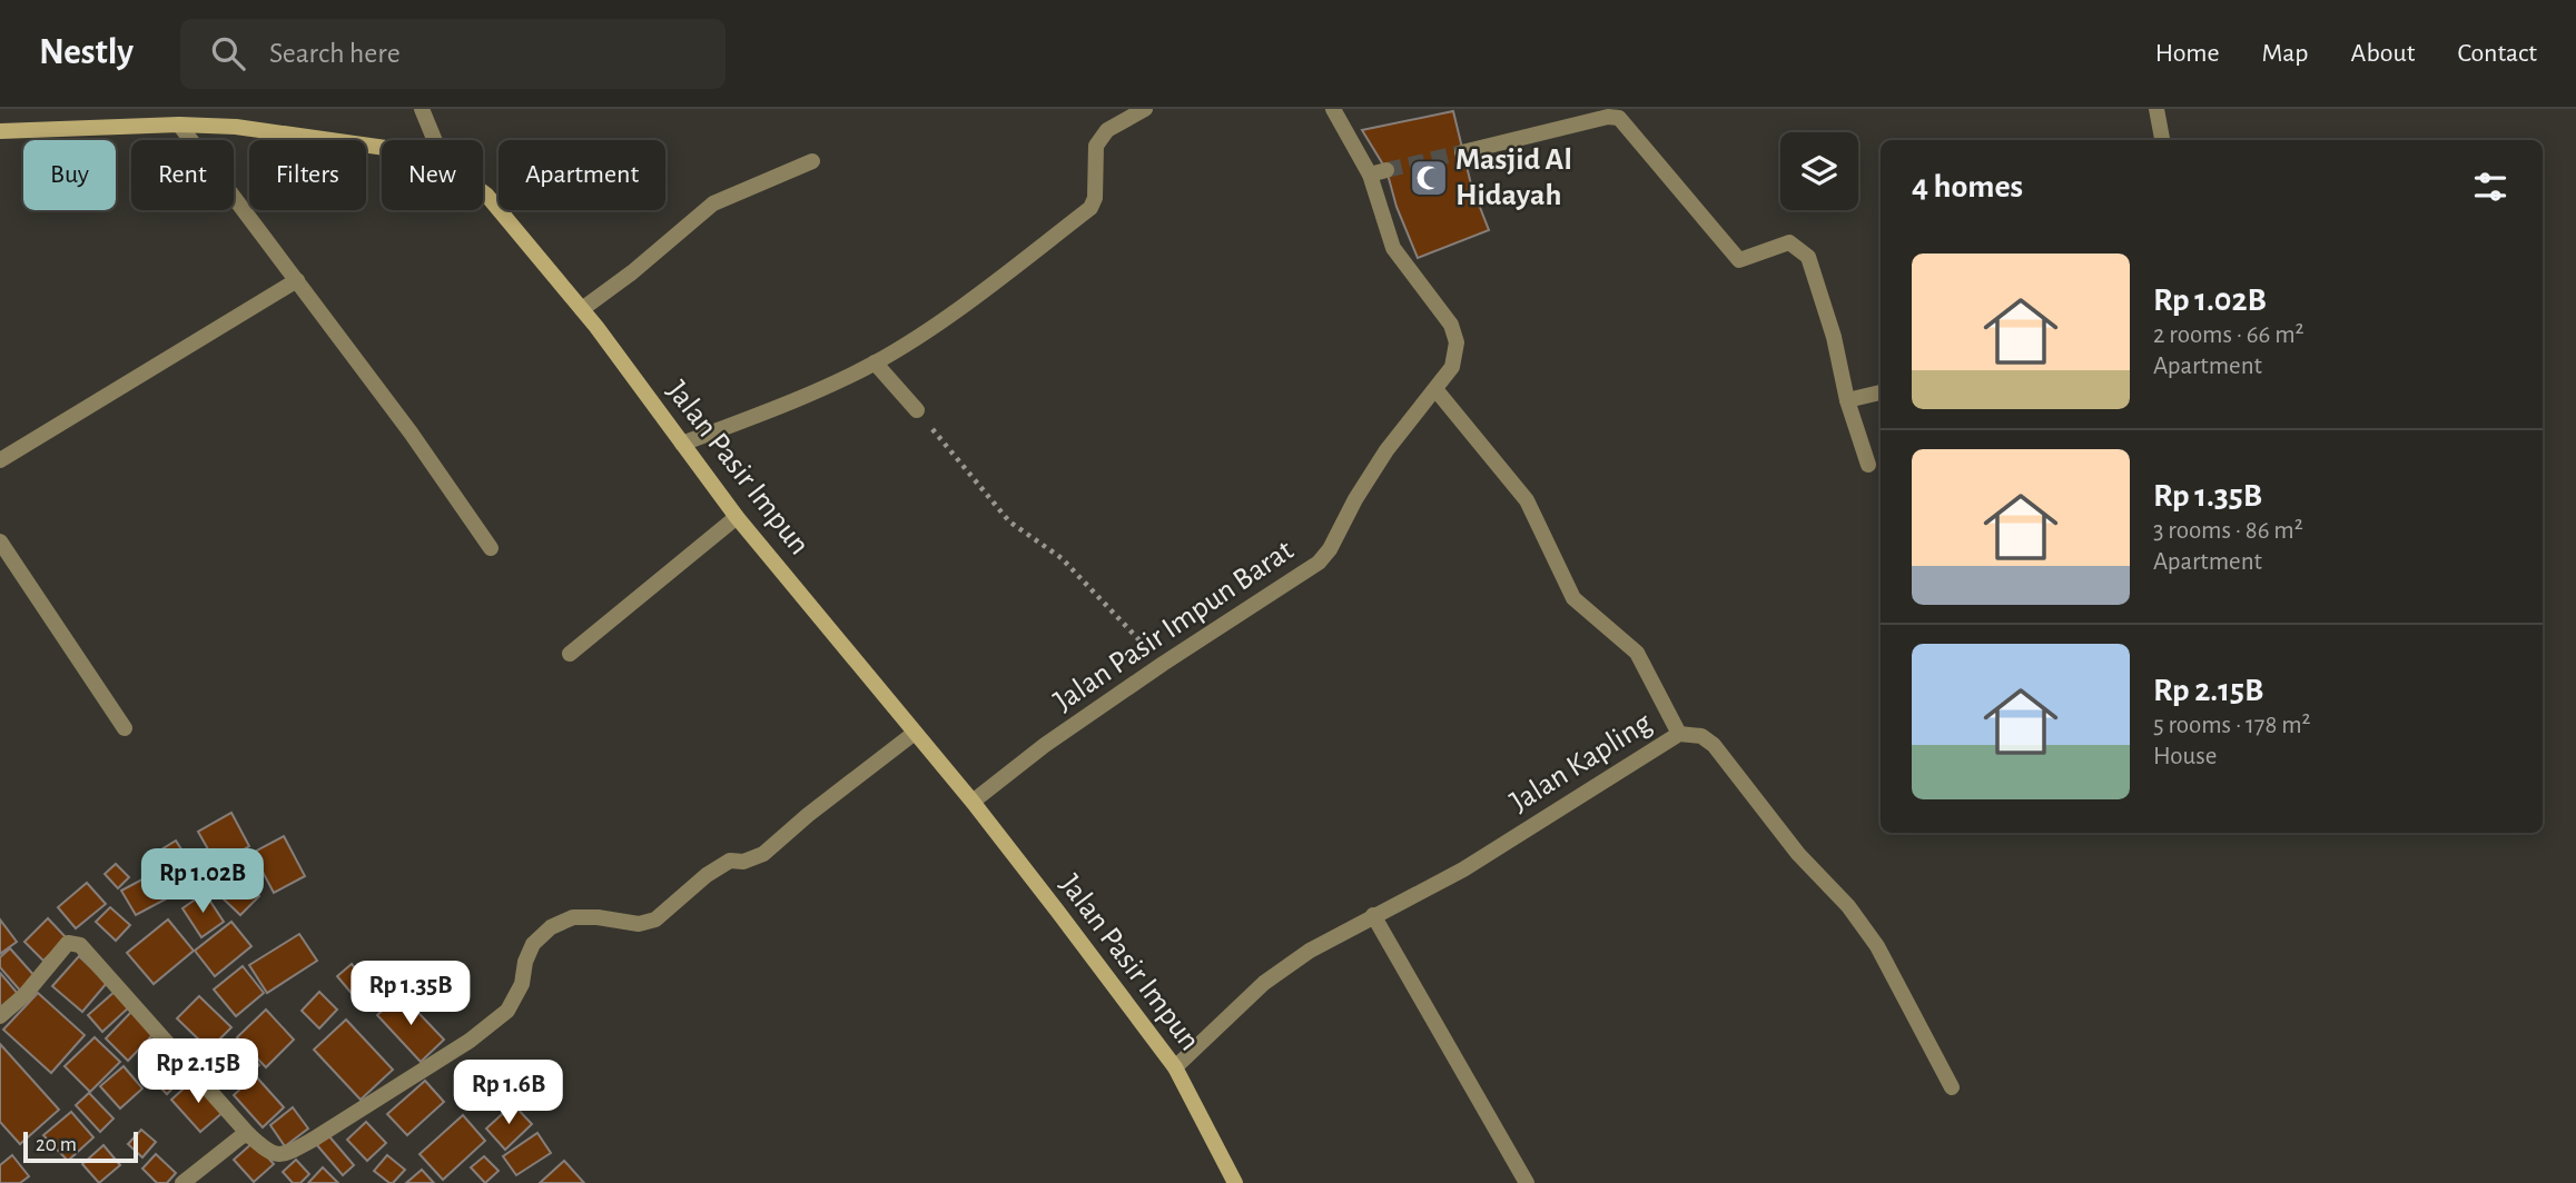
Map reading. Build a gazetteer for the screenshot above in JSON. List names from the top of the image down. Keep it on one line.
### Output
{"streets":{"street":["Jalan Pasir Impun","Jalan Pasir Impun Barat","Jalan Kapling"]},"crossings":[["Jalan Pasir Impun","Jalan Pasir Impun Barat"],["Jalan Pasir Impun","Jalan Kapling"]],"places":{"mosque":["Masjid Al Hidayah"]},"scale_bar":"20 m","page":{"header":"Nestly","search":"Search here","nav":["Home","Map","About","Contact"],"chip":["Buy","Rent","Filters","New","Apartment"],"heading":"4 homes","list":[{"name":"Rp 1.02B","note":"2 rooms · 66 m² · Apartment"},{"name":"Rp 1.35B","note":"3 rooms · 86 m² · Apartment"},{"name":"Rp 2.15B","note":"5 rooms · 178 m² · House"}],"price":["Rp 1.02B","Rp 1.35B","Rp 2.15B","Rp 1.6B"],"scale":"20 m"}}
